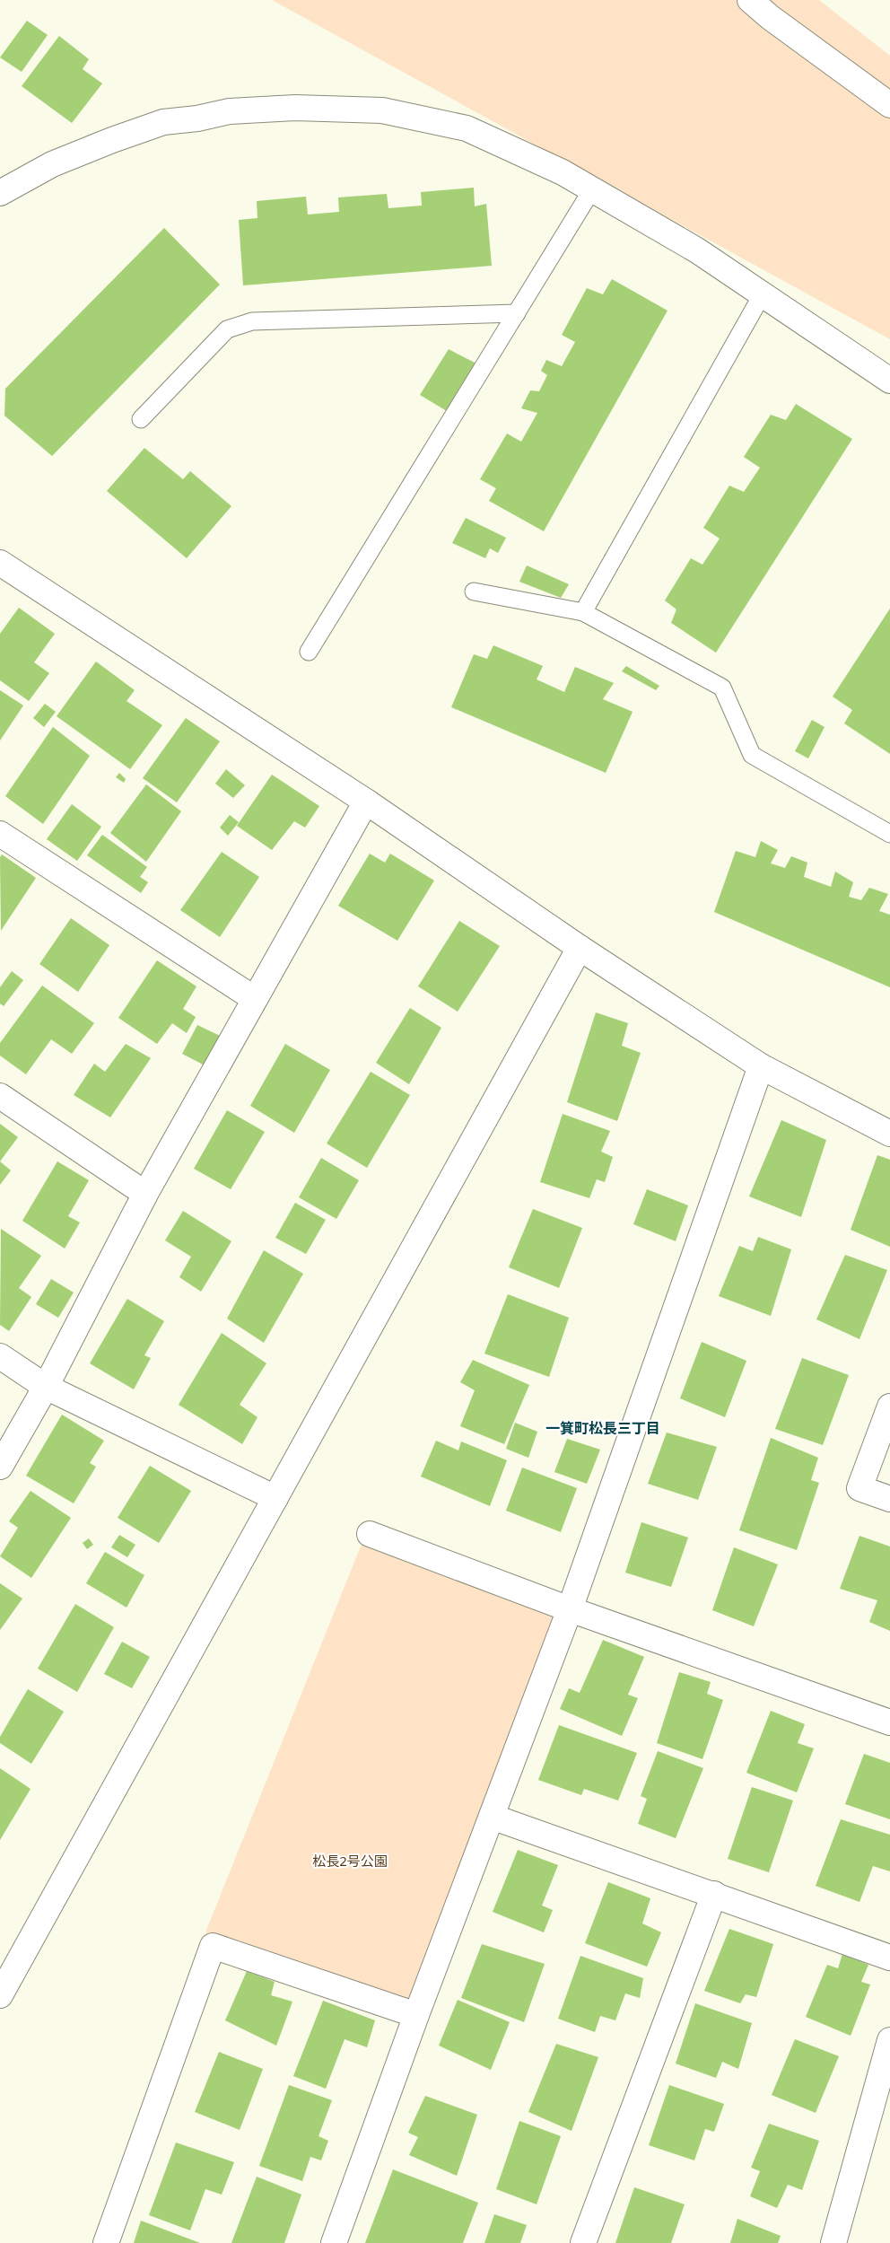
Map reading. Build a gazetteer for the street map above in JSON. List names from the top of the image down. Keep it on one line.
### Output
{"districts":["一箕町松長三丁目"],"parks":["松長2号公園"]}
